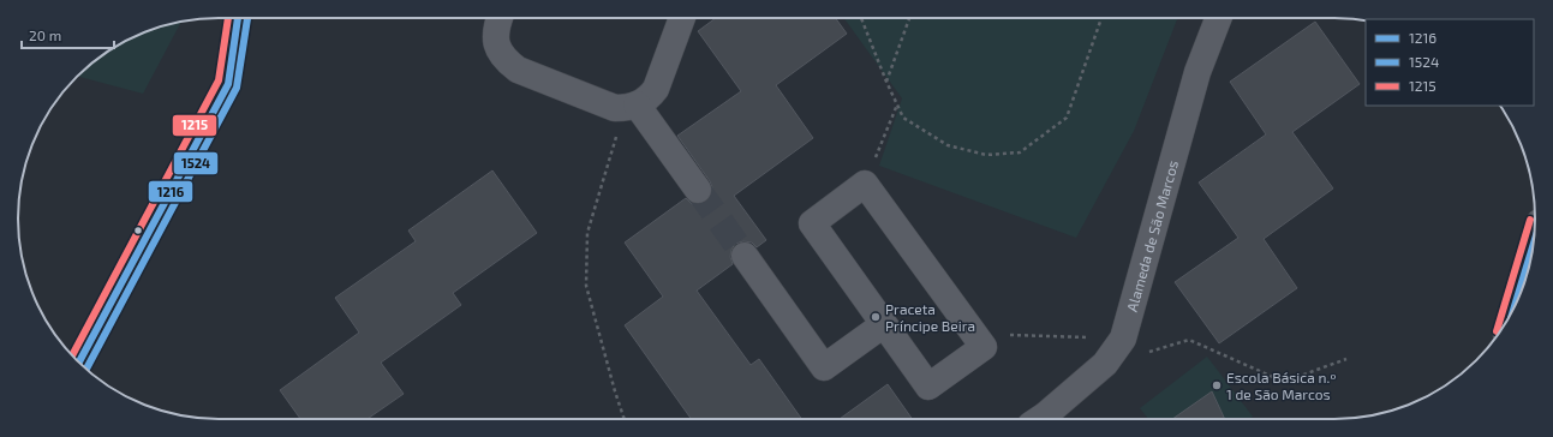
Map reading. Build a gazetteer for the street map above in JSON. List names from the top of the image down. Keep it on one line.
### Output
{"streets":{"street":["Alameda de São Marcos"]},"places":["Praceta Príncipe Beira","Escola Básica n.º 1 de São Marcos"],"lines":["transit line 1216","transit line 1524","transit line 1215"],"legend":["1216","1524","1215"],"scale_bar":"20 m"}
